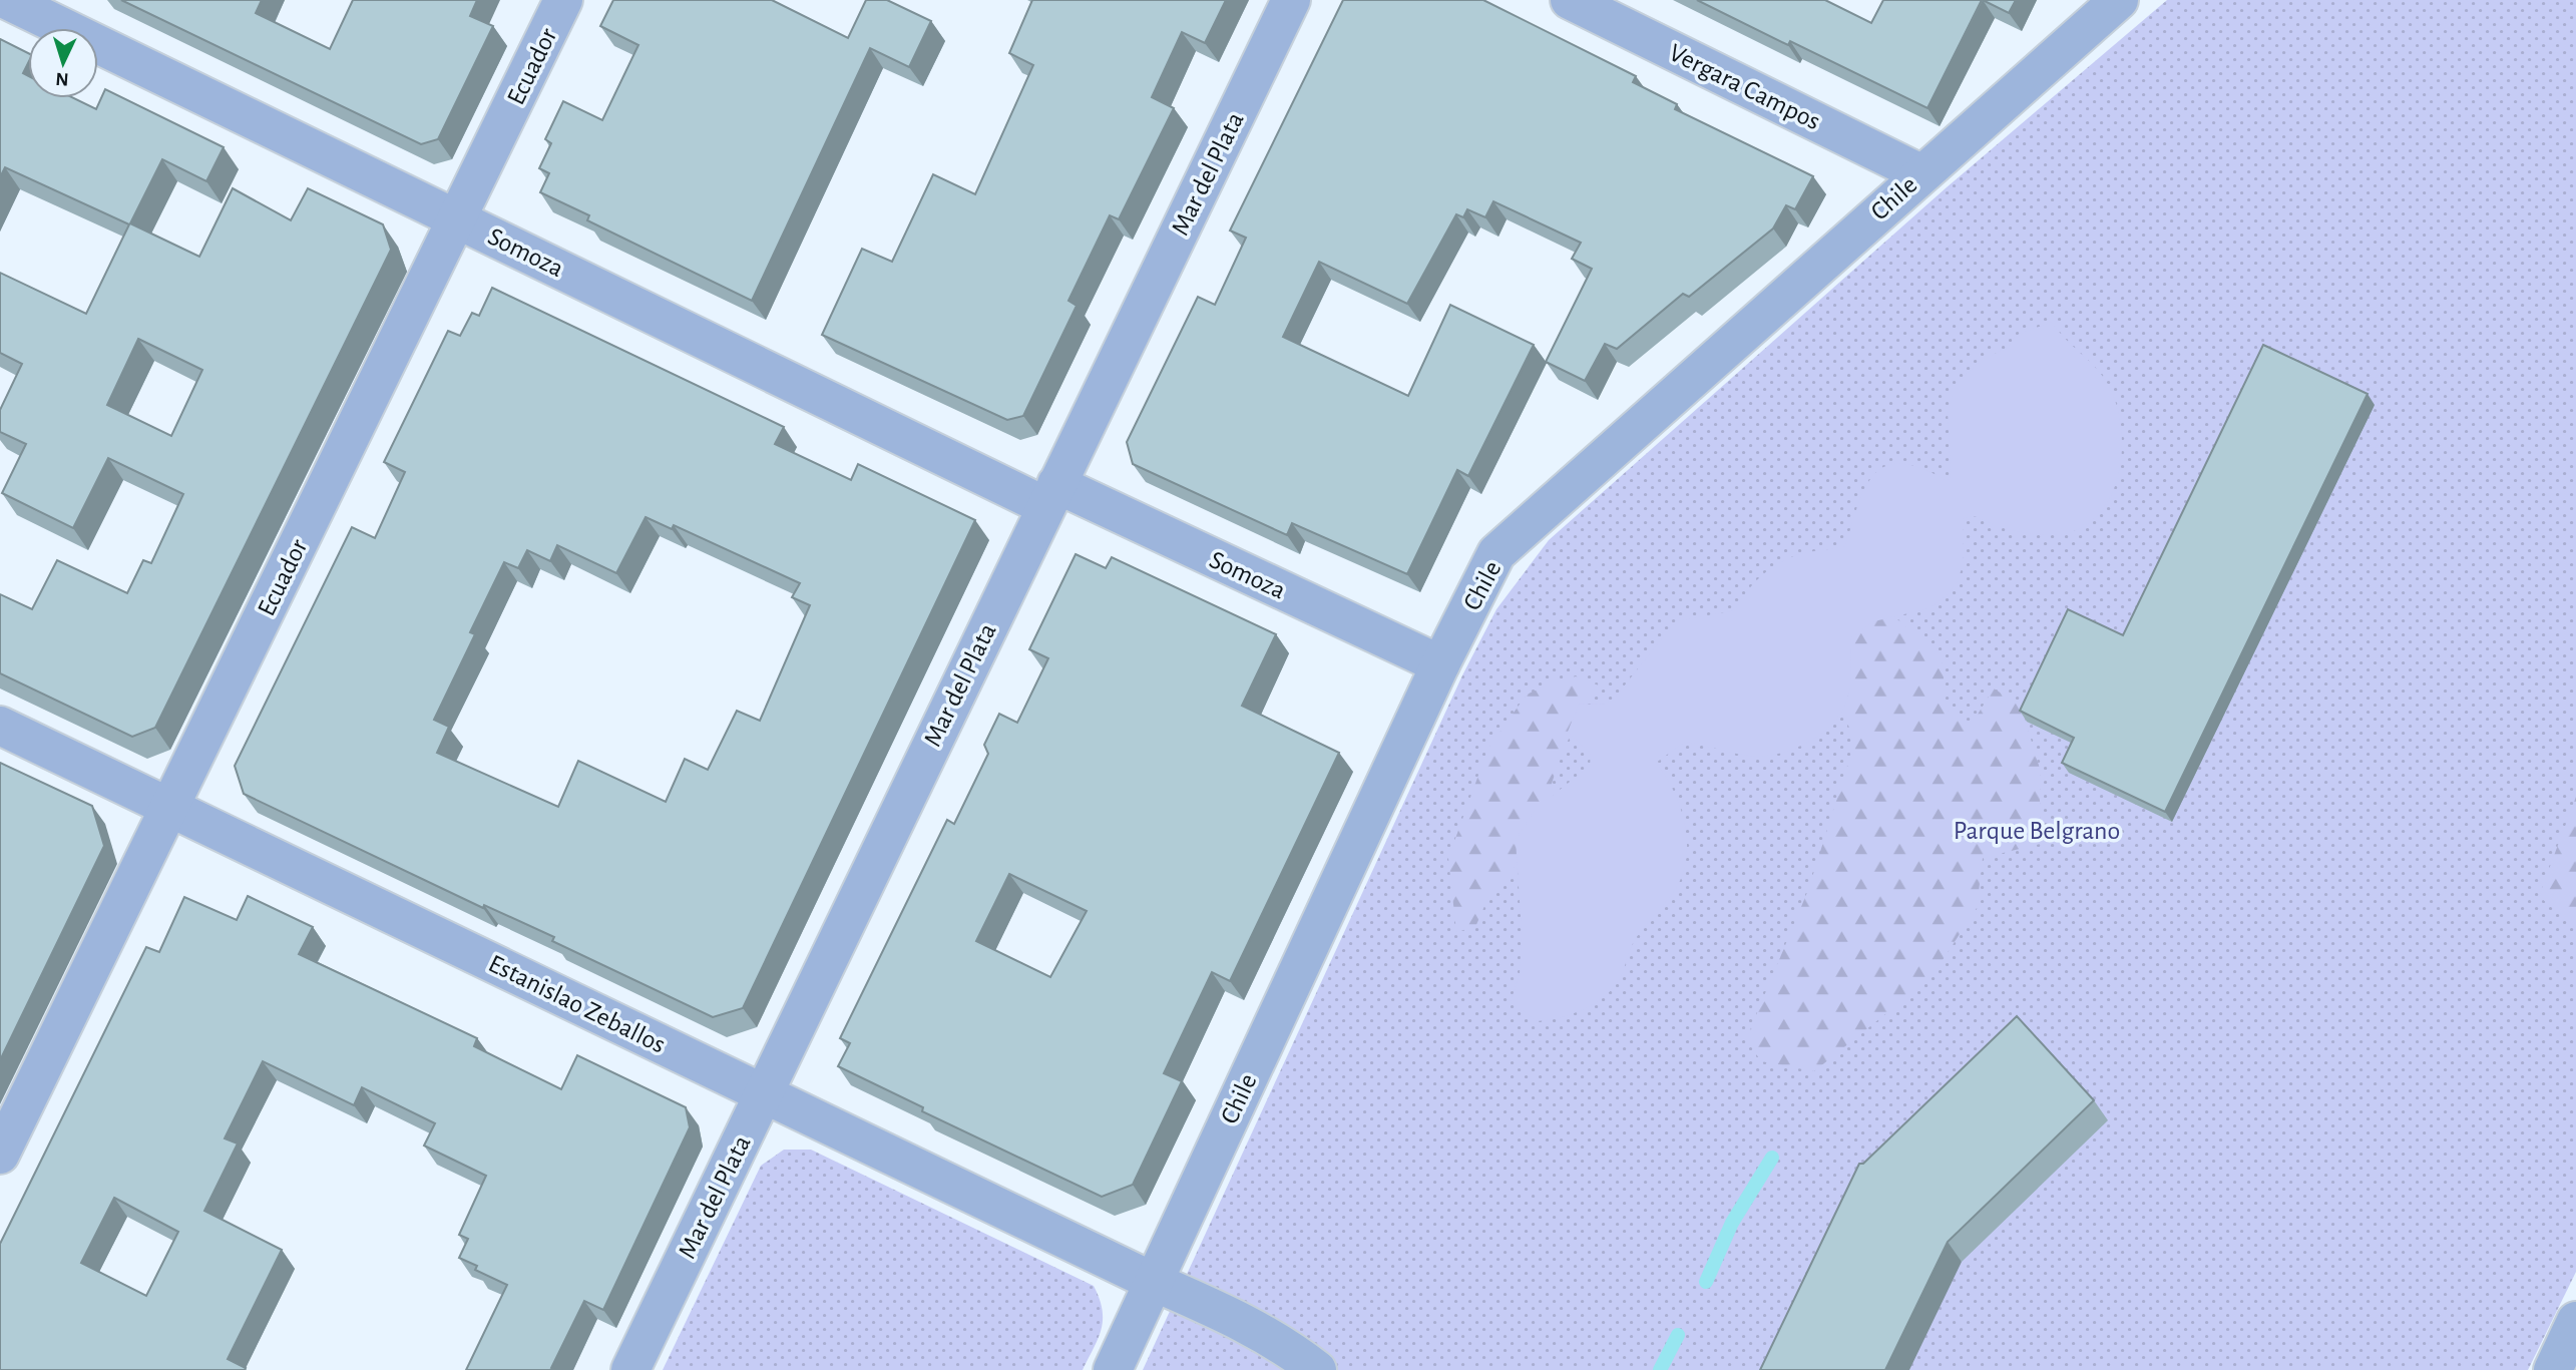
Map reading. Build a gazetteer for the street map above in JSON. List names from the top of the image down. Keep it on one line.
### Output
{"streets":{"street":["Ecuador","Vergara Campos","Mar del Plata","Chile","Somoza","Estanislao Zeballos"]},"crossings":[["Ecuador","Somoza"],["Ecuador","Estanislao Zeballos"],["Vergara Campos","Chile"],["Mar del Plata","Somoza"],["Mar del Plata","Estanislao Zeballos"],["Chile","Somoza"],["Chile","Estanislao Zeballos"]],"parks":["Parque Belgrano"],"north":"bottom"}
